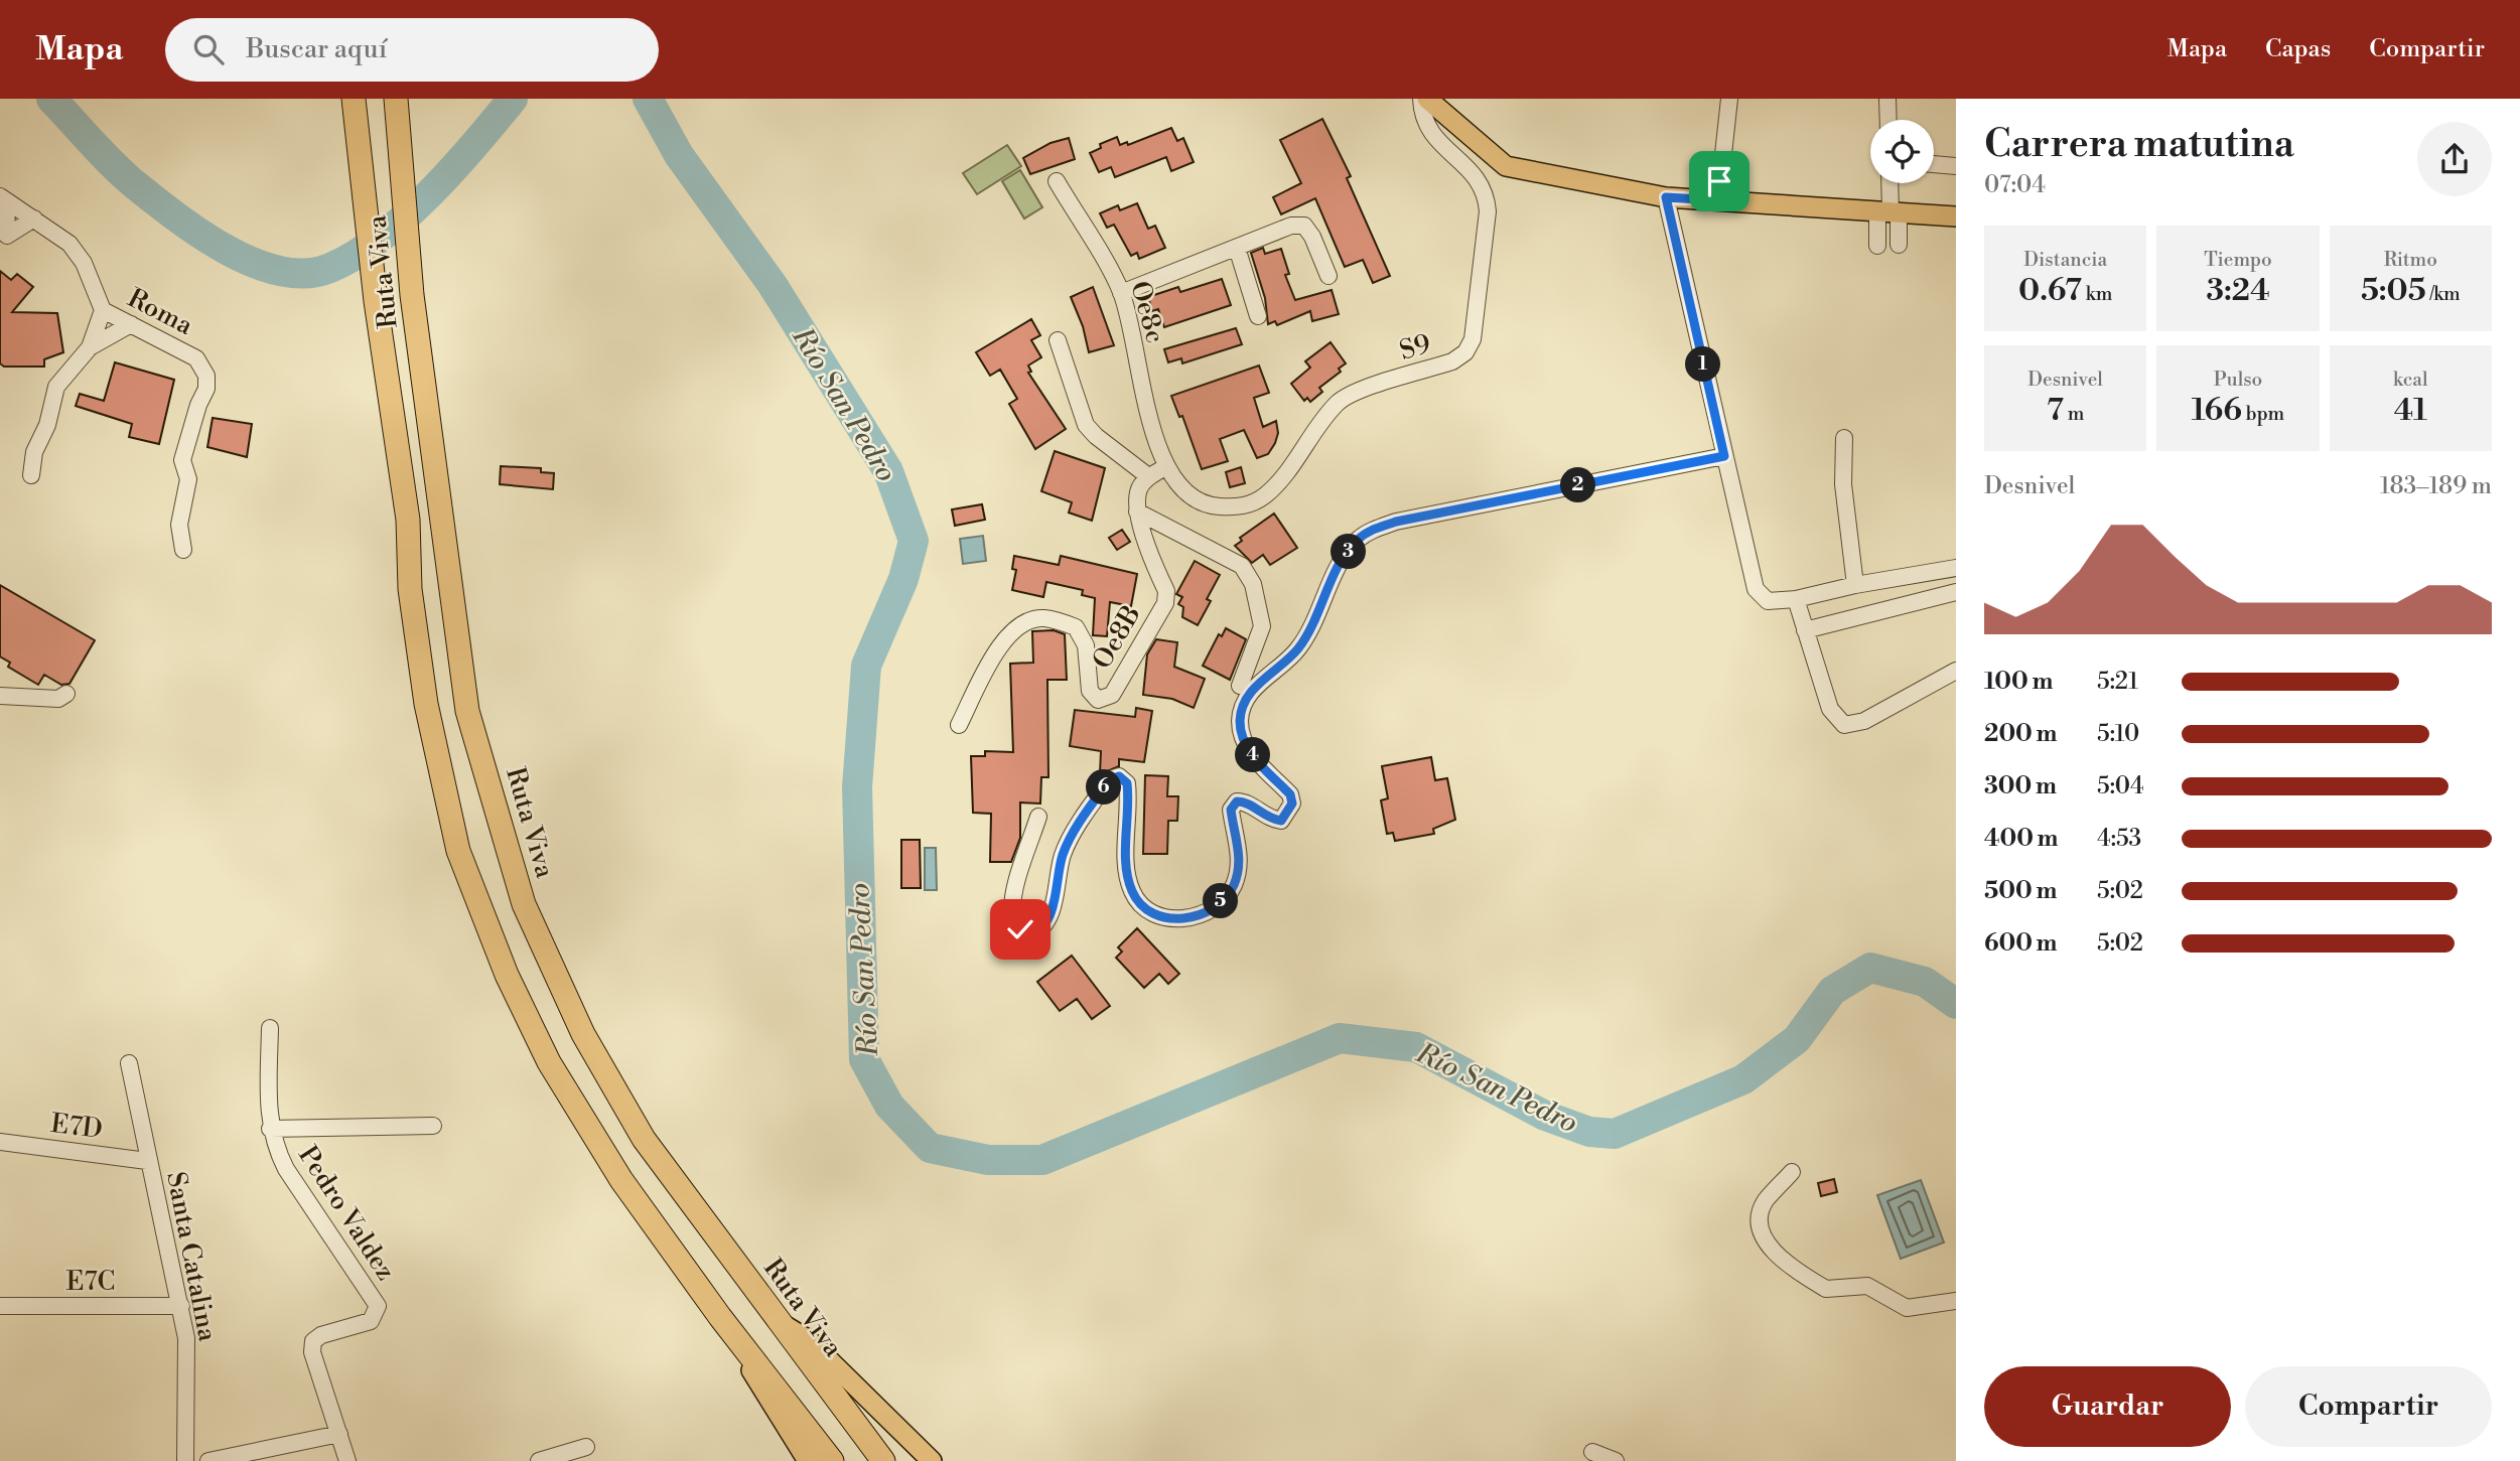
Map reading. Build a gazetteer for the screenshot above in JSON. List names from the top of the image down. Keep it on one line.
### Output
{"streets":{"highway":["Ruta Viva"],"street":["Roma","Oe8c","S9","Oe8B","E7D","Pedro Valdez","Santa Catalina","E7C"]},"crossings":[["Oe8c","S9"],["E7D","Santa Catalina"],["Santa Catalina","E7C"]],"water":["Río San Pedro"],"page":{"header":"Mapa","search":"Buscar aquí","nav":["Mapa","Capas","Compartir"],"heading":["Carrera matutina","07:04"],"stats":[["Distancia","0.67 km"],["Tiempo","3:24"],["Ritmo","5:05 /km"],["Desnivel","7 m"],["Pulso","166 bpm"],["kcal","41"]],"pins":["1","2","3","4","6","5"],"chart":["Desnivel","183–189 m"],"list":[{"name":"100 m","note":"5:21"},{"name":"200 m","note":"5:10"},{"name":"300 m","note":"5:04"},{"name":"400 m","note":"4:53"},{"name":"500 m","note":"5:02"},{"name":"600 m","note":"5:02"}],"buttons":["Guardar","Compartir"]}}
